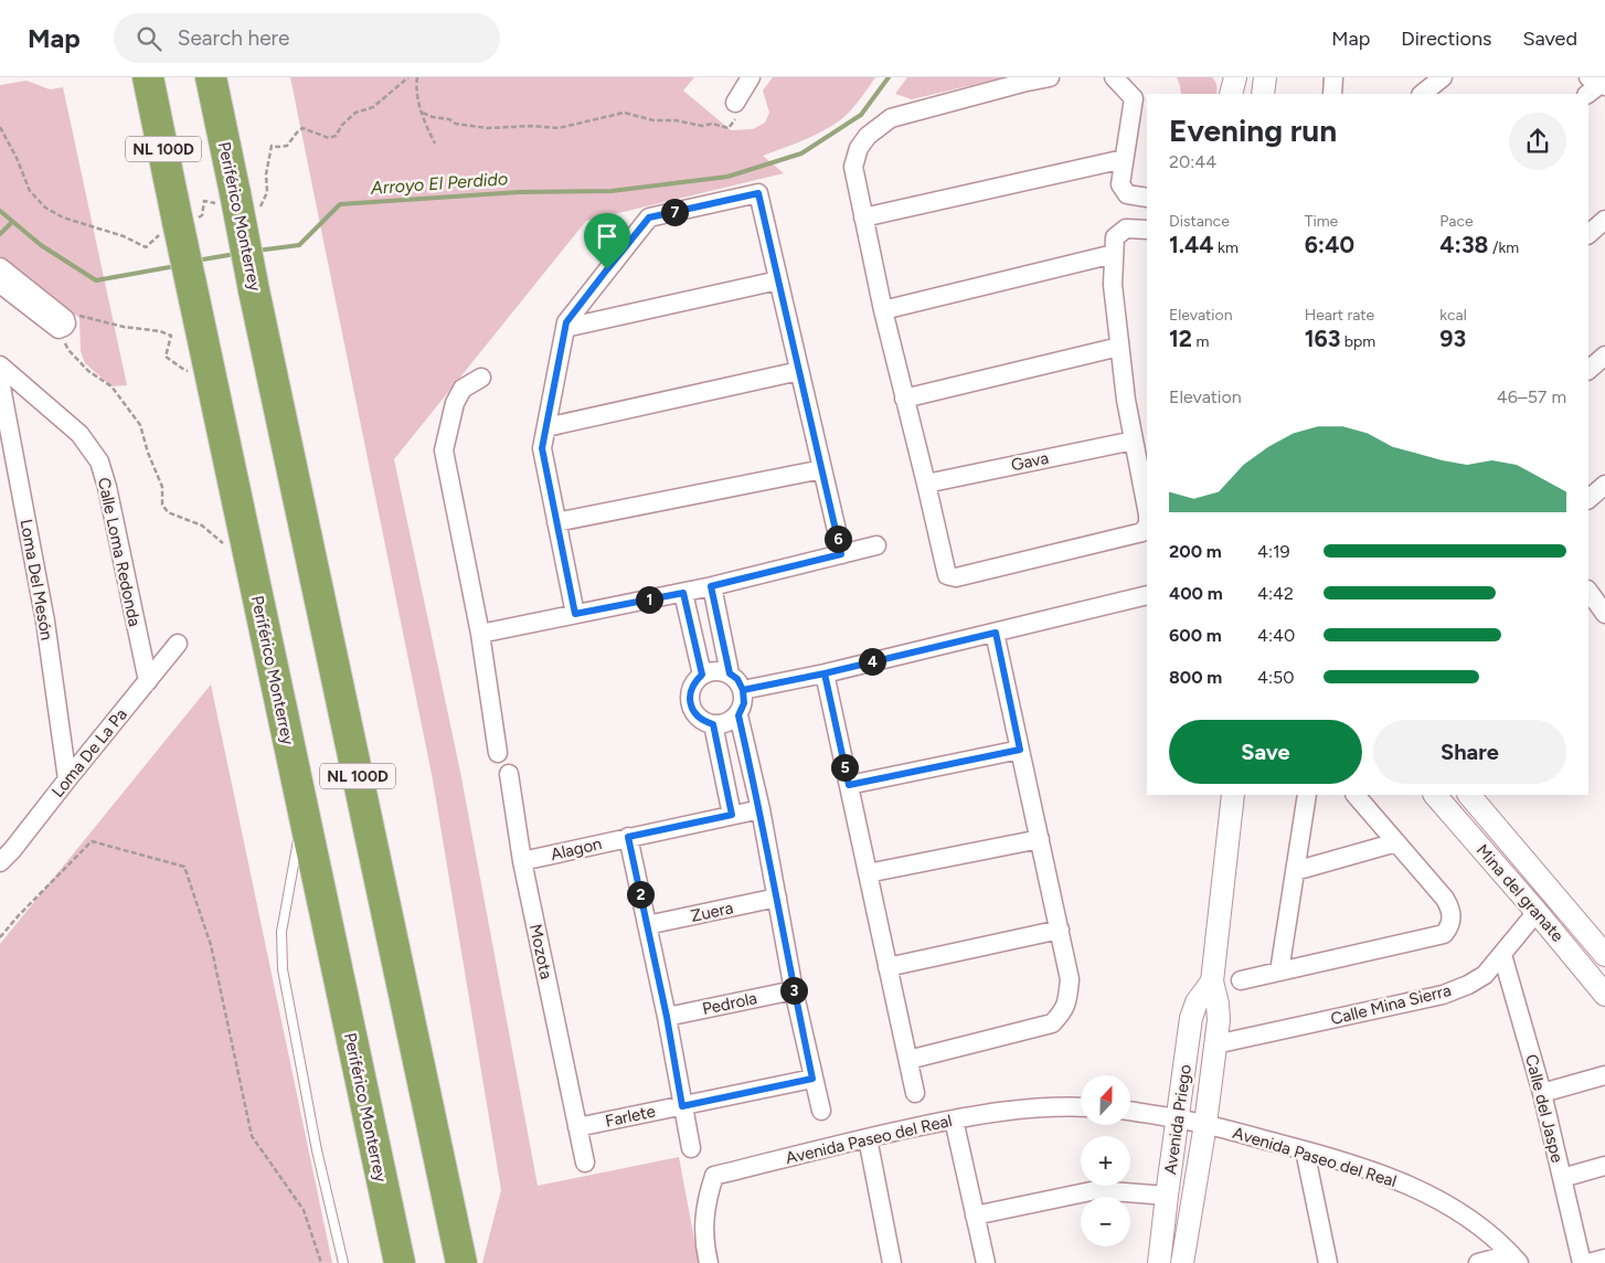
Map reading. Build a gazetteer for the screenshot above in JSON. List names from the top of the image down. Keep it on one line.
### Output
{"streets":{"highway":["NL 100D","Periférico Monterrey"],"street":["Gava","Calle Loma Redonda","Loma Del Mesón","Loma De La Pa","Alagon","Mina del granate","Zuera","Mozota","Pedrola","Calle Mina Sierra","Calle del Jaspe","Farlete","Avenida Priego","Avenida Paseo del Real"]},"crossings":[["Calle Loma Redonda","Loma De La Pa"],["Loma Del Mesón","Loma De La Pa"],["Alagon","Mozota"],["Mina del granate","Calle Mina Sierra"],["Mozota","Farlete"],["Calle Mina Sierra","Calle del Jaspe"],["Calle Mina Sierra","Avenida Priego"],["Avenida Priego","Avenida Paseo del Real"]],"water":["Arroyo El Perdido"],"north":"top","page":{"header":"Map","search":"Search here","nav":["Map","Directions","Saved"],"heading":["Evening run","20:44"],"stats":[["Distance","1.44 km"],["Time","6:40"],["Pace","4:38 /km"],["Elevation","12 m"],["Heart rate","163 bpm"],["kcal","93"]],"pins":["7","6","1","4","5","2","3"],"chart":["Elevation","46–57 m"],"list":[{"name":"200 m","note":"4:19"},{"name":"400 m","note":"4:42"},{"name":"600 m","note":"4:40"},{"name":"800 m","note":"4:50"}],"buttons":["Save","Share"],"map_buttons":["+","−"]}}
